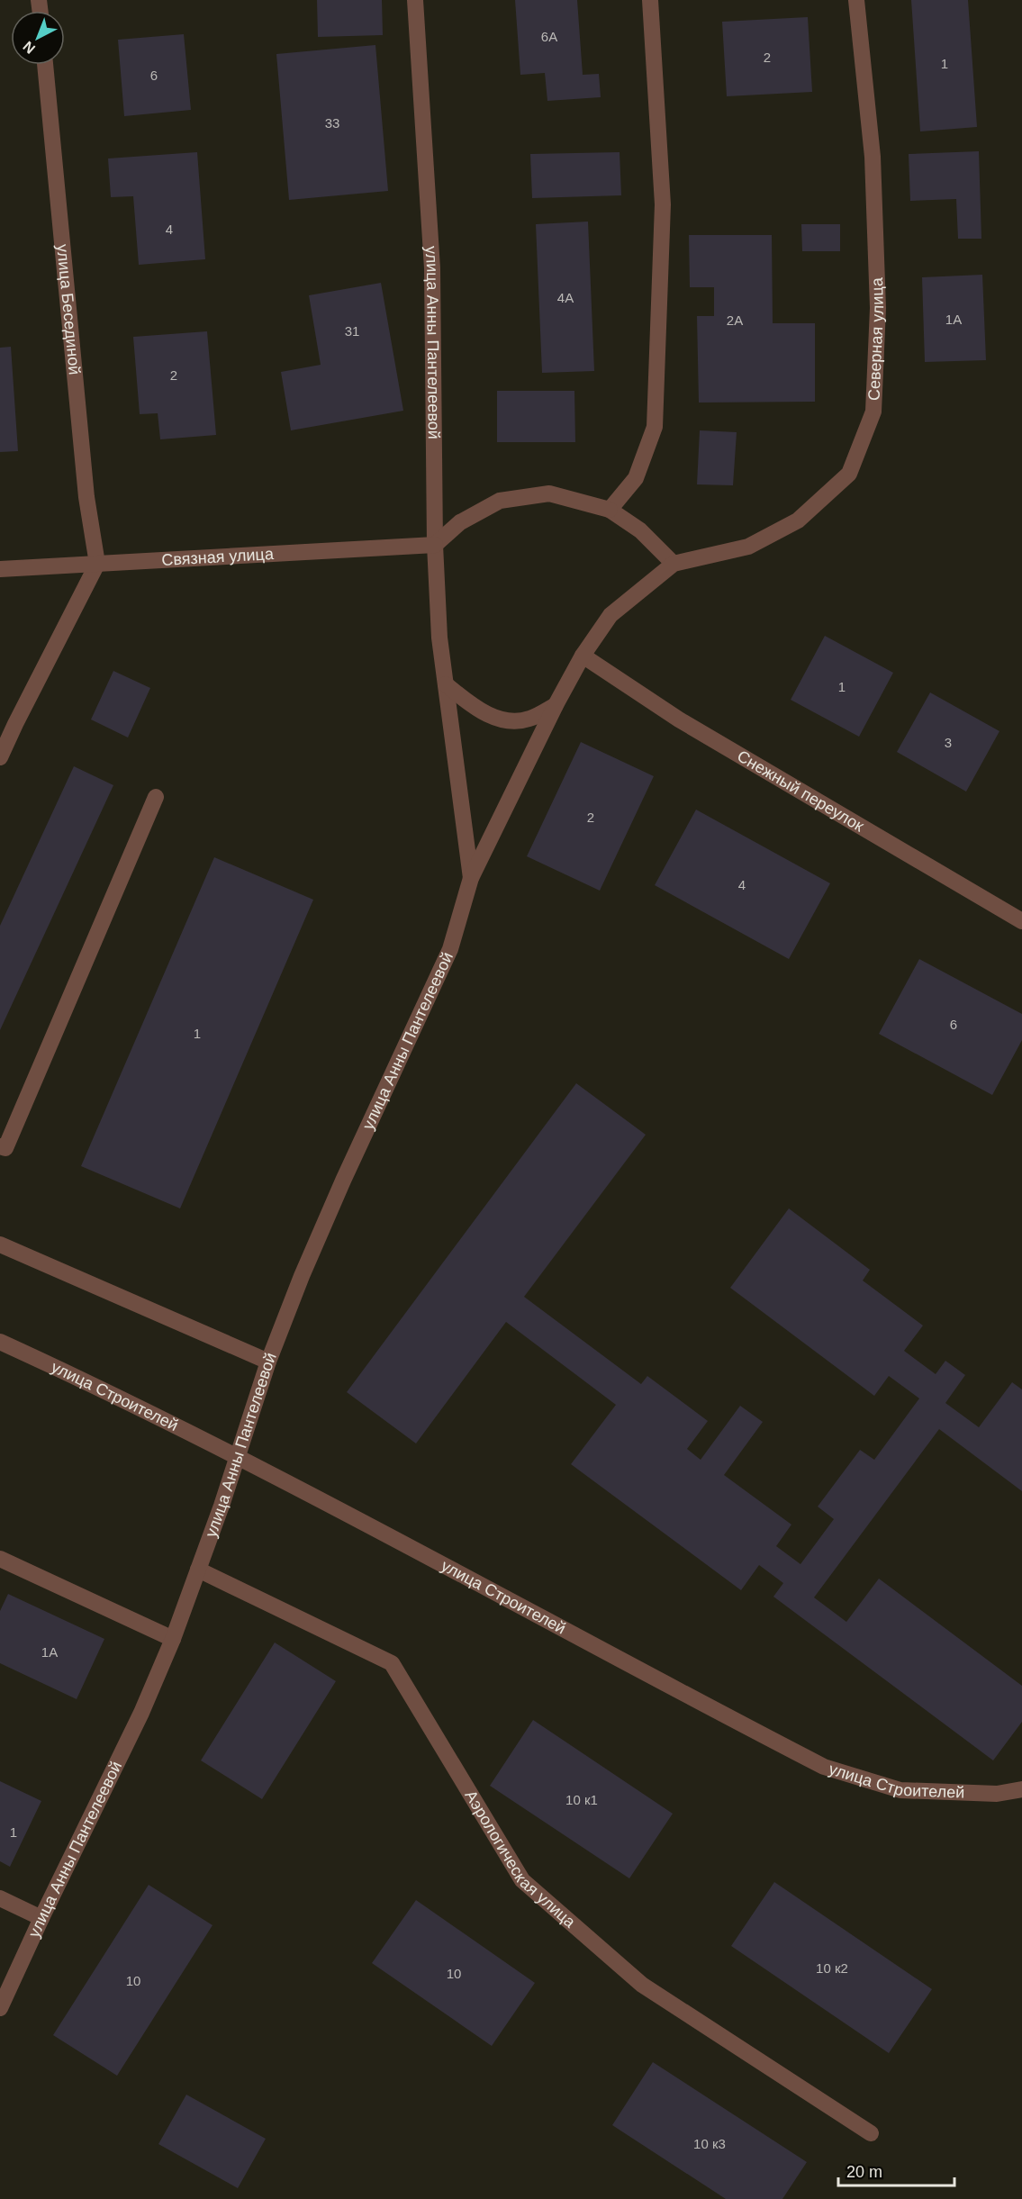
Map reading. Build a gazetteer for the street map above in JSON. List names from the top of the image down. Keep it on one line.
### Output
{"streets":{"street":["улица Бесединой","Северная улица","улица Анны Пантелеевой","Связная улица","Снежный переулок","улица Строителей","Аэрологическая улица"]},"crossings":[["улица Бесединой","Связная улица"],["Северная улица","улица Анны Пантелеевой"],["Северная улица","Снежный переулок"],["улица Анны Пантелеевой","Связная улица"],["улица Анны Пантелеевой","Снежный переулок"],["улица Анны Пантелеевой","улица Строителей"],["улица Анны Пантелеевой","Аэрологическая улица"]],"house_numbers":["6А","2","1","6","33","4","4А","1А","2А","31","2","1","3","2","4","6","1","1А","10 к1","1","10 к2","10","10","10 к3"],"scale_bar":"20 m","north":"bottom left"}
